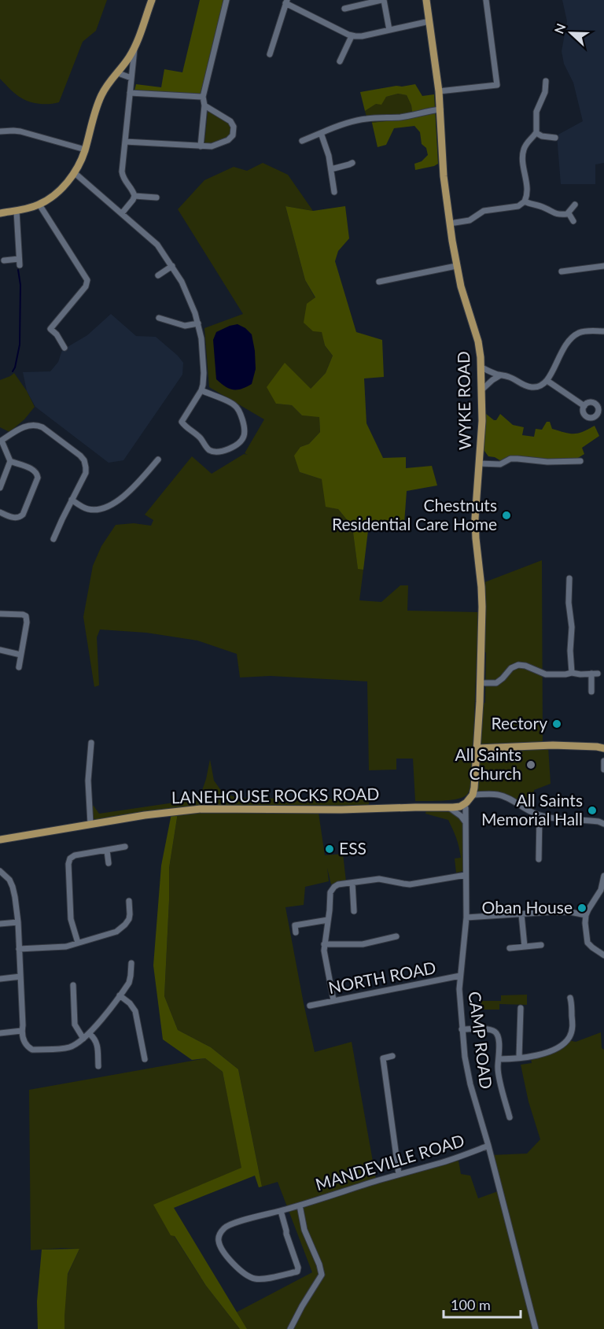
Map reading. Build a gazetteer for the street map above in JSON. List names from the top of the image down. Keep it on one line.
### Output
{"streets":{"main road":["WYKE ROAD","LANEHOUSE ROCKS ROAD"],"street":["NORTH ROAD","CAMP ROAD","MANDEVILLE ROAD"]},"crossings":[["LANEHOUSE ROCKS ROAD","CAMP ROAD"],["NORTH ROAD","CAMP ROAD"],["CAMP ROAD","MANDEVILLE ROAD"]],"places":["Chestnuts Residential Care Home","Rectory","All Saints Church","All Saints Memorial Hall","ESS","Oban House"],"scale_bar":"100 m","north":"left"}
